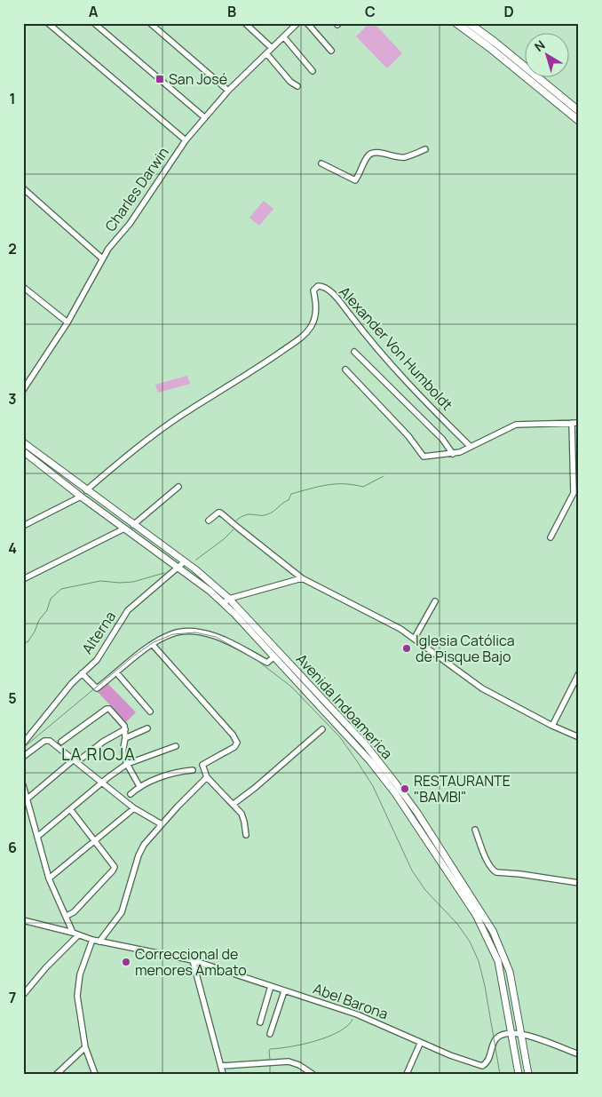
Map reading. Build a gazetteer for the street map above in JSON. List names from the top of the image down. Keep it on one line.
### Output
{"streets":{"main road":["Avenida Indoamerica"],"street":["Charles Darwin","Alexander Von Humboldt","Alterna","Abel Barona"]},"crossings":[["Alexander Von Humboldt","Avenida Indoamerica"],["Alterna","Avenida Indoamerica"],["Avenida Indoamerica","Abel Barona"]],"districts":["LA RIOJA"],"places":{"transit":["San José"],"other":["Iglesia Católica de Pisque Bajo","RESTAURANTE \"BAMBI\"","Correccional de menores Ambato"]},"north":"top left","grid":{"columns":["A","B","C","D"],"rows":["1","2","3","4","5","6","7"]}}
